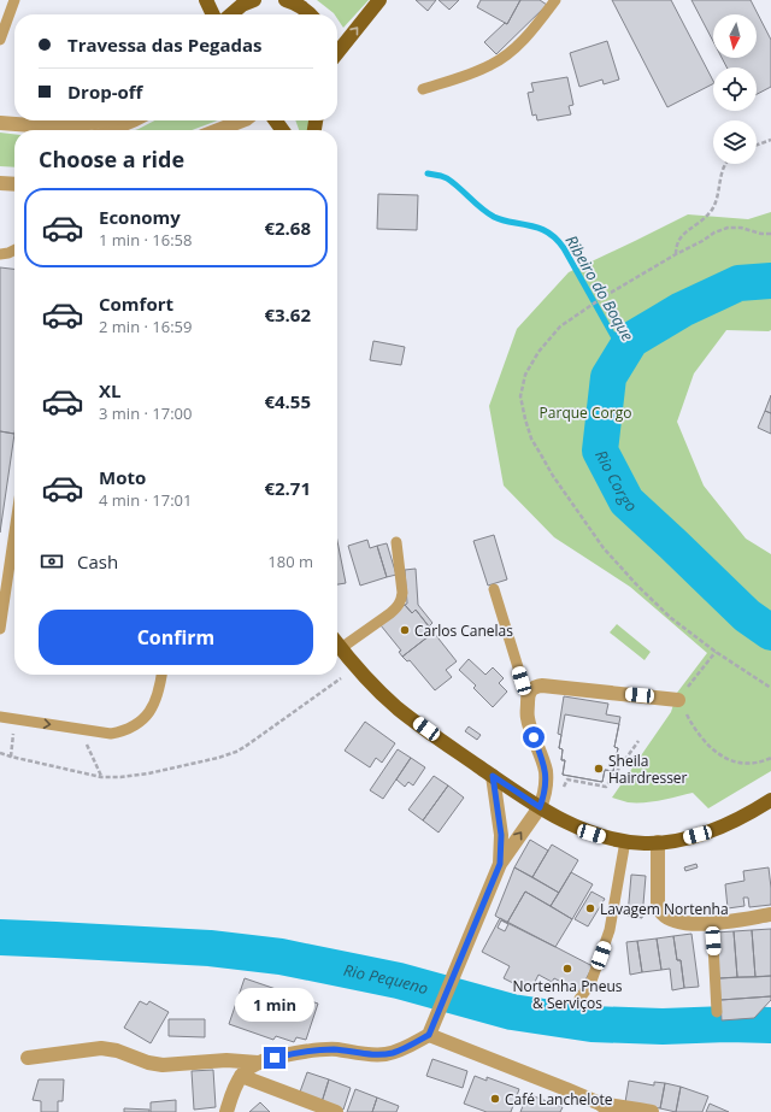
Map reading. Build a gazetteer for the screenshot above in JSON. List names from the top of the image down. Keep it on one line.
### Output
{"water":["Ribeiro do Boque","Rio Corgo","Rio Pequeno"],"parks":["Parque Corgo"],"places":["Carlos Canelas","Sheila Hairdresser","Lavagem Nortenha","Nortenha Pneus & Serviços","Café Lanchelote"],"north":"bottom","page":{"banner":["Travessa das Pegadas","Drop-off"],"heading":"Choose a ride","list":[{"name":"Economy","note":"1 min · 16:58","value":"€2.68"},{"name":"Comfort","note":"2 min · 16:59","value":"€3.62"},{"name":"XL","note":"3 min · 17:00","value":"€4.55"},{"name":"Moto","note":"4 min · 17:01","value":"€2.71"}],"pay":["Cash","180 m"],"buttons":"Confirm","bubble":"1 min"}}
